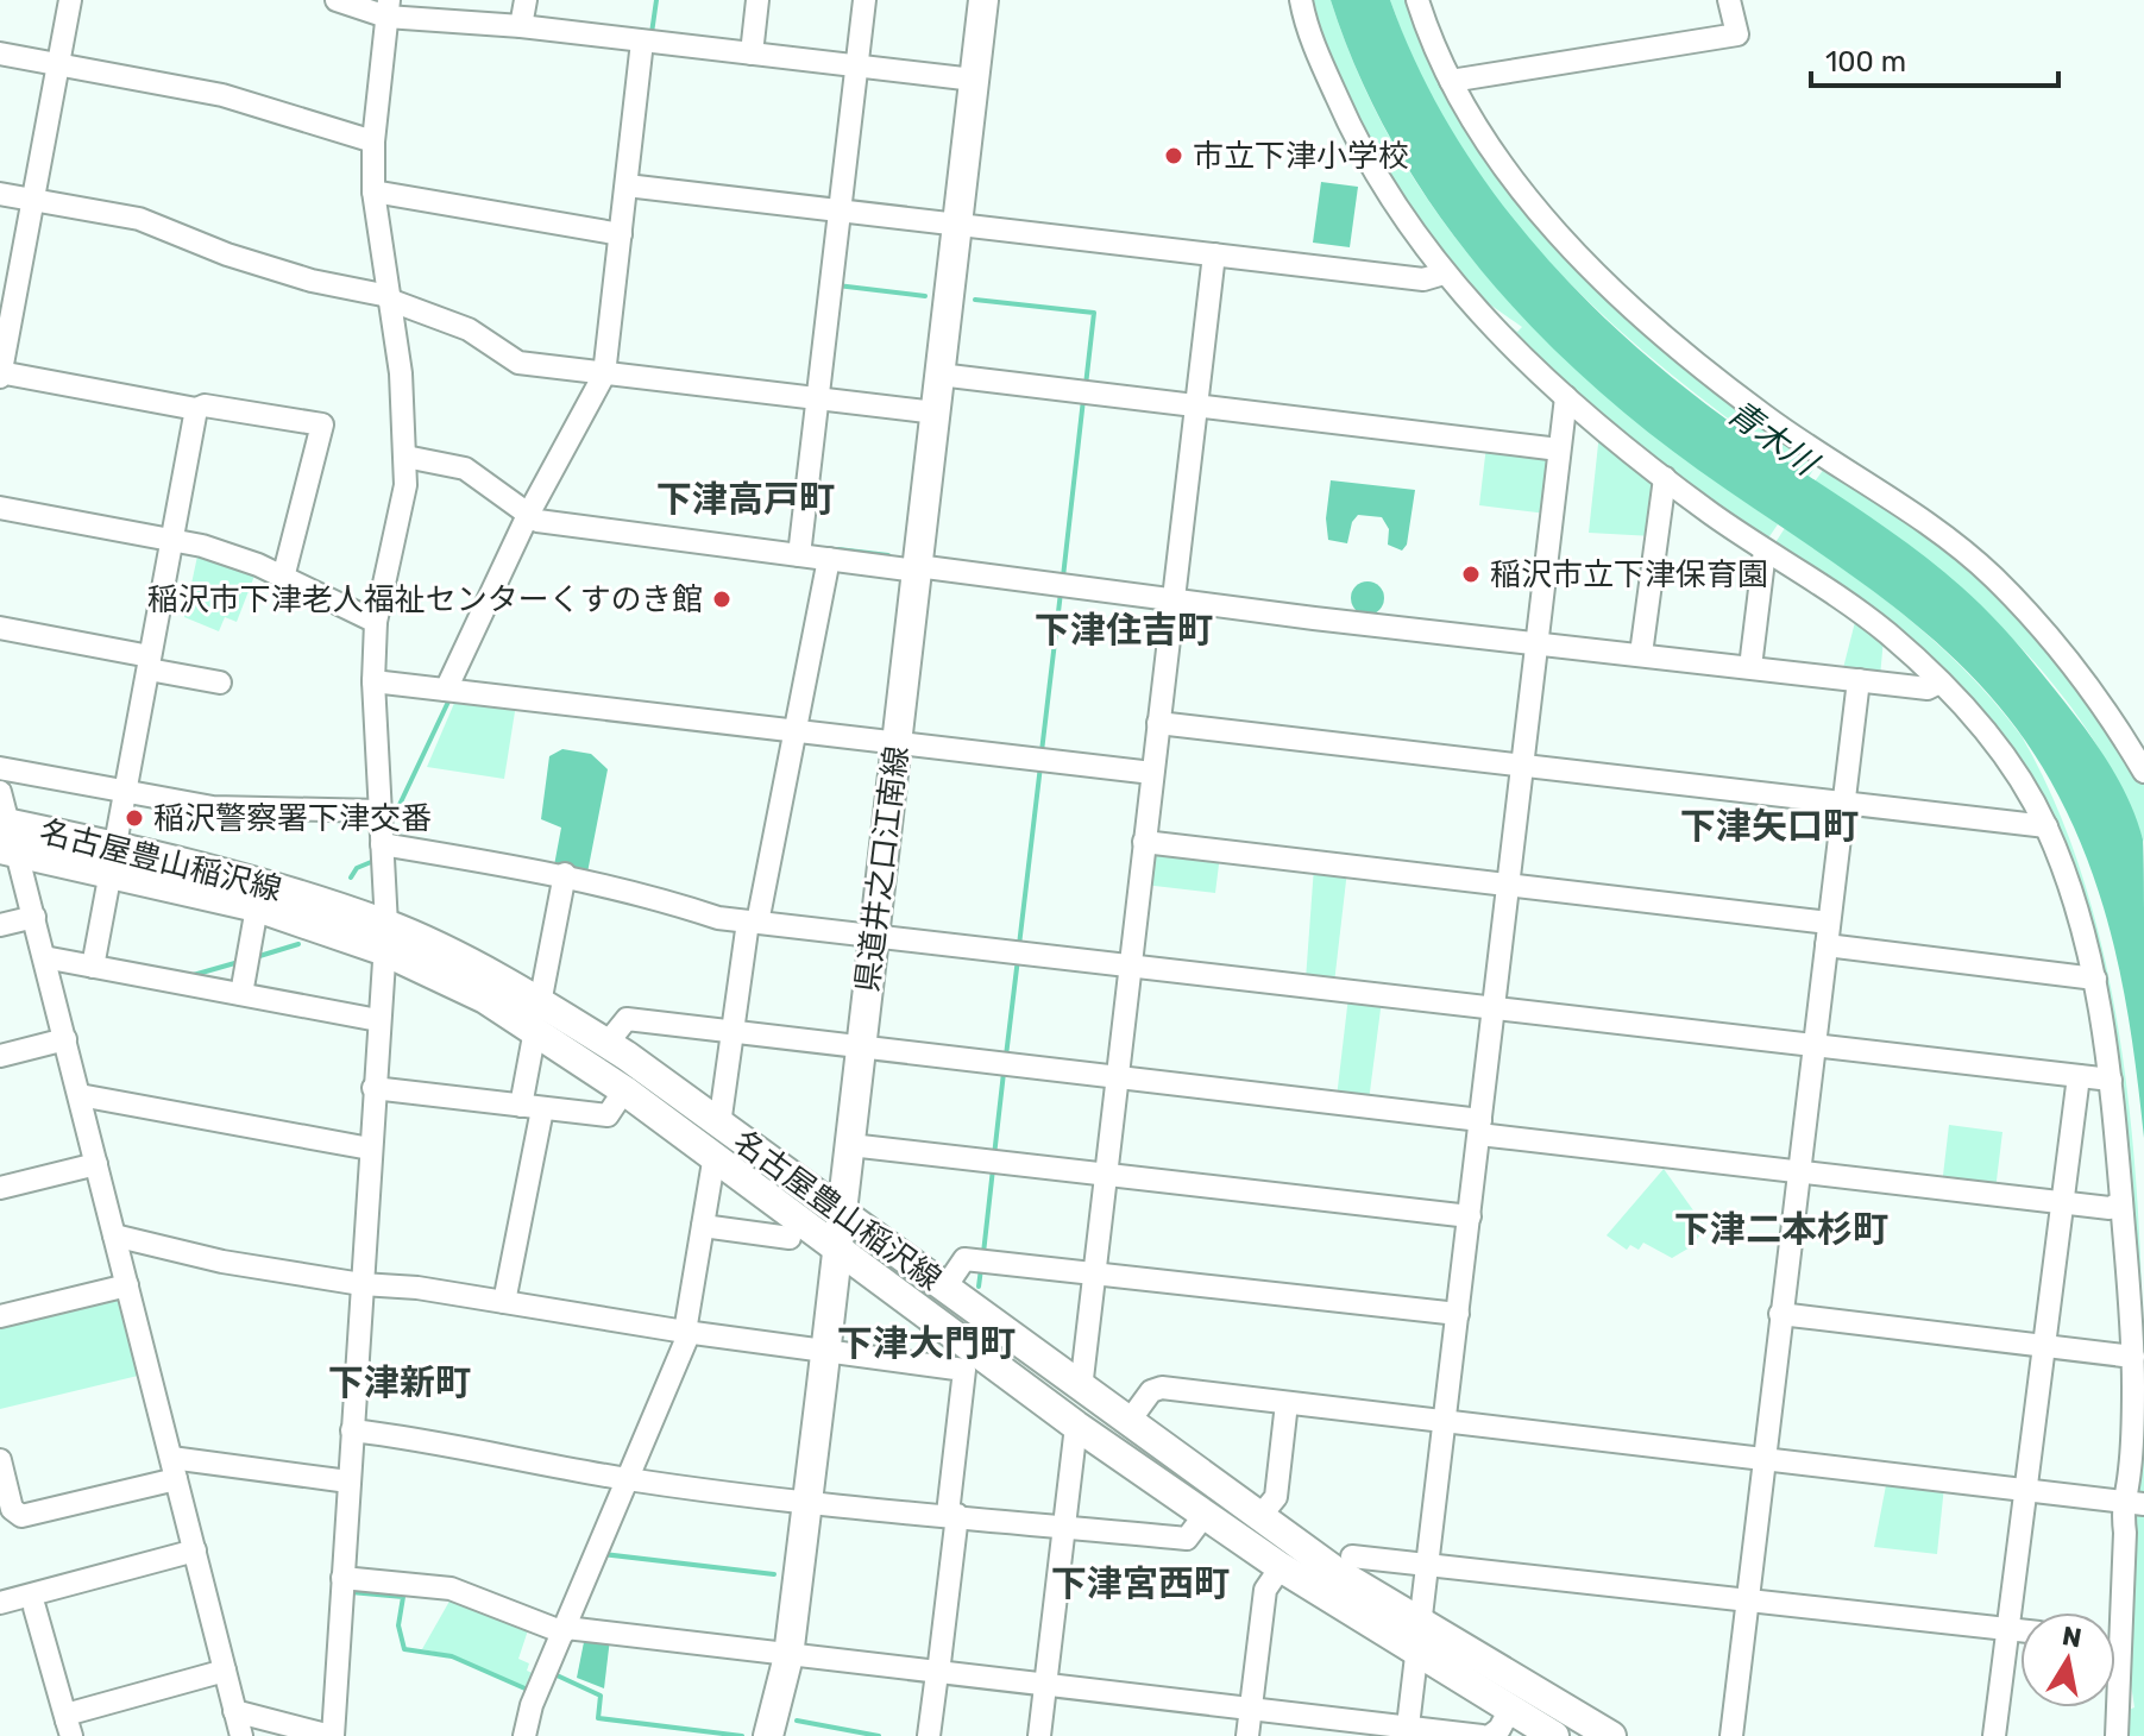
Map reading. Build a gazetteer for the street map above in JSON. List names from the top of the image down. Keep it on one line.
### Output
{"streets":{"main road":["名古屋豊山稲沢線","県道井之口江南線"]},"crossings":[["名古屋豊山稲沢線","県道井之口江南線"]],"districts":["下津高戸町","下津住吉町","下津矢口町","下津二本杉町","下津大門町","下津新町","下津宮西町"],"water":["青木川"],"places":["市立下津小学校","稲沢市立下津保育園","稲沢市下津老人福祉センターくすのき館","稲沢警察署下津交番"],"scale_bar":"100 m","north":"top"}
